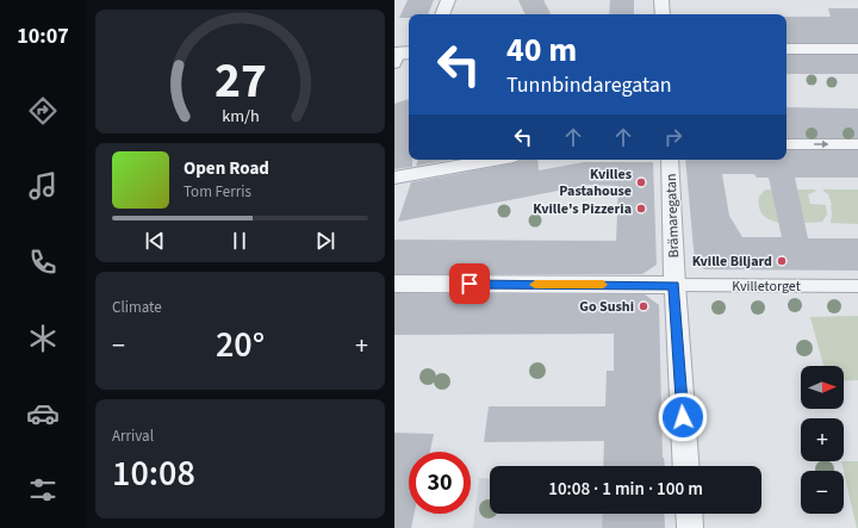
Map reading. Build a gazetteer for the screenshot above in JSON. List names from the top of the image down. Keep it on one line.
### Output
{"streets":{"street":["Brämaregatan","Kvilletorget"]},"crossings":[["Brämaregatan","Kvilletorget"]],"places":["Kvilles Pastahouse","Kville's Pizzeria","Kville Biljard","Go Sushi"],"north":"right","page":{"tabs":"10:07","turn":["40 m","Tunnbindaregatan"],"song":["Open Road","Tom Ferris"],"tile":["Climate",["Arrival","10:08"]],"heat":["−","20°","+"],"map_buttons":["+","−"],"limit":"30","trip":"10:08 · 1 min · 100 m","gauge":["27","km/h"]}}
